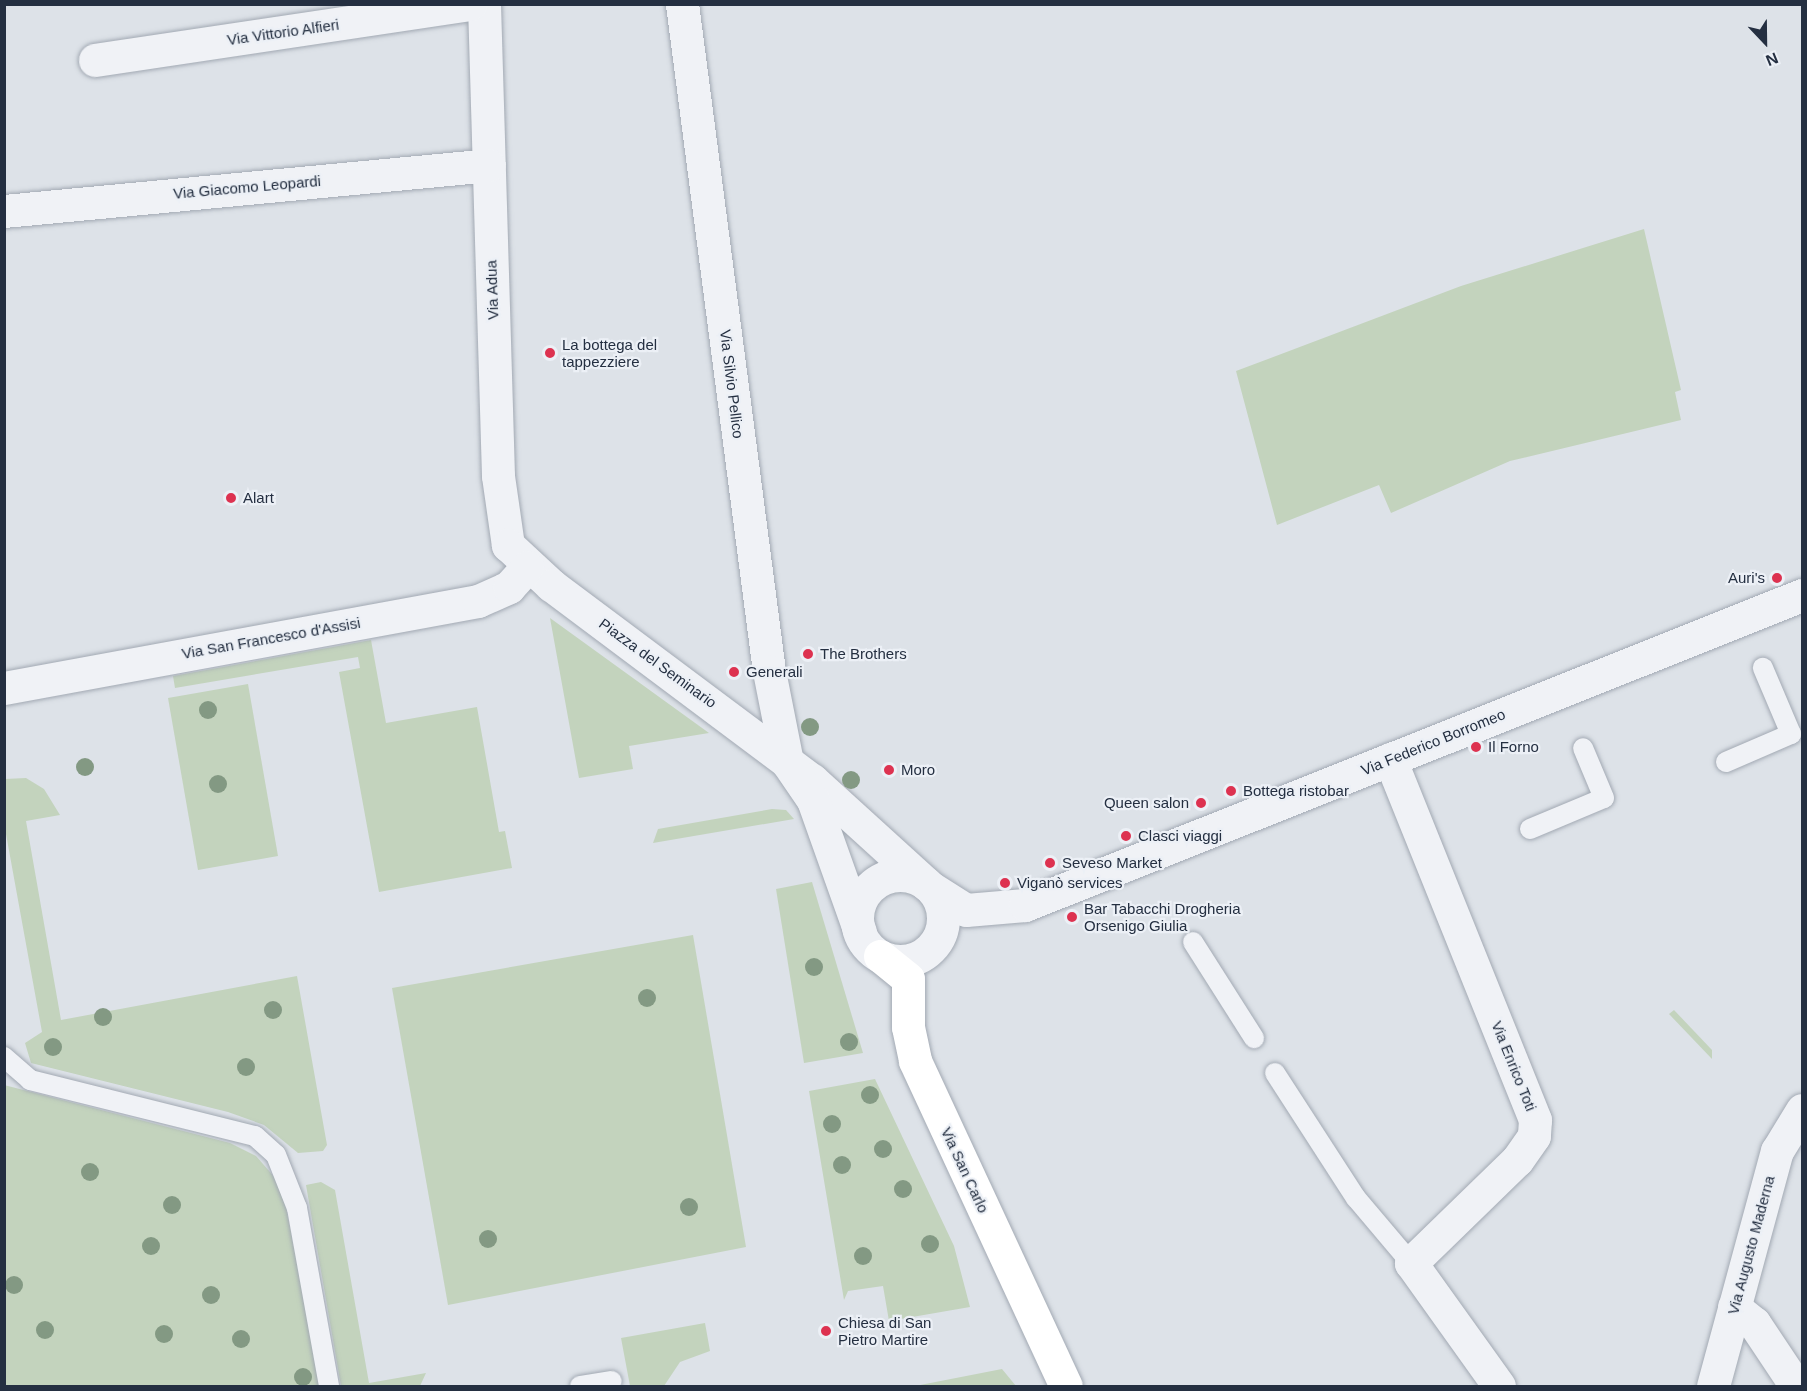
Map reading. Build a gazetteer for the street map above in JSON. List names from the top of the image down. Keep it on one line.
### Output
{"streets":{"street":["Via Vittorio Alfieri","Via Giacomo Leopardi","Via Adua","Via Silvio Pellico","Via San Francesco d'Assisi","Piazza del Seminario","Via Federico Borromeo","Via Enrico Toti","Via San Carlo","Via Augusto Maderna"]},"crossings":[["Via Giacomo Leopardi","Via Adua"],["Via Adua","Via San Francesco d'Assisi"],["Via Adua","Piazza del Seminario"],["Via Silvio Pellico","Piazza del Seminario"],["Via San Francesco d'Assisi","Piazza del Seminario"],["Piazza del Seminario","Via Federico Borromeo"],["Piazza del Seminario","Via San Carlo"],["Via Federico Borromeo","Via Enrico Toti"],["Via Federico Borromeo","Via San Carlo"]],"places":["La bottega del tappezziere","Alart","Auri's","The Brothers","Generali","Il Forno","Moro","Bottega ristobar","Queen salon","Clasci viaggi","Seveso Market","Viganò services","Bar Tabacchi Drogheria Orsenigo Giulia","Chiesa di San Pietro Martire"],"north":"bottom"}
